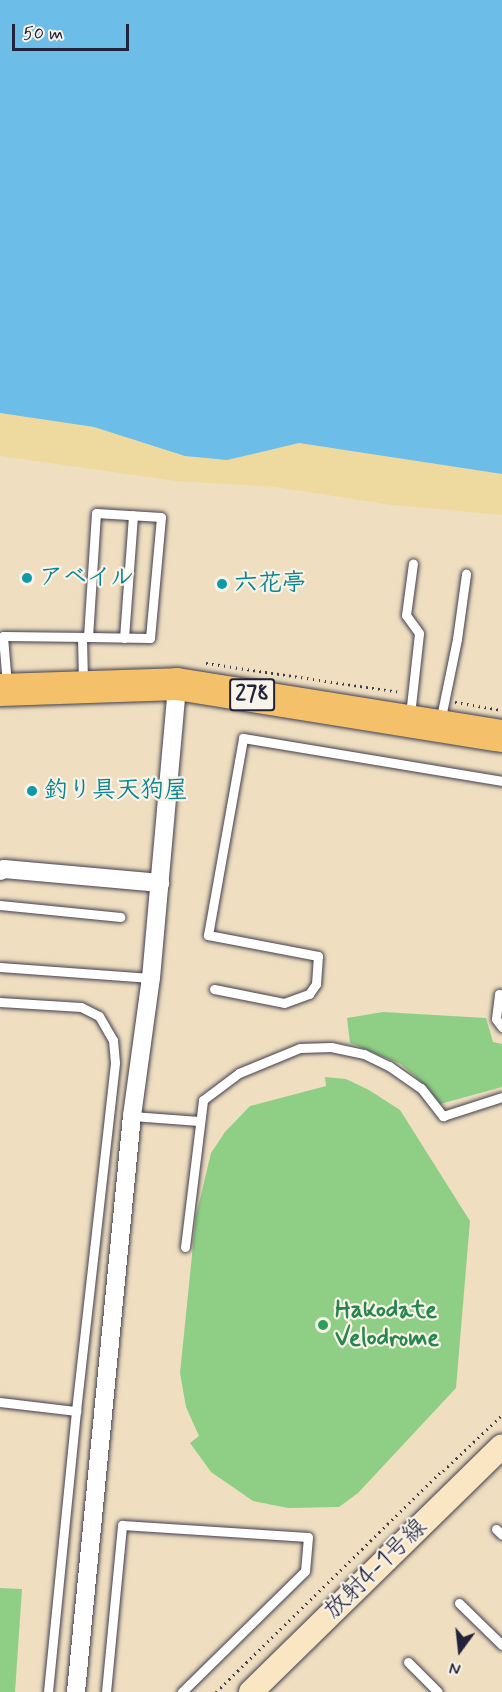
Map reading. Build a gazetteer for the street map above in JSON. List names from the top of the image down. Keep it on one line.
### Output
{"streets":{"highway":["278"],"street":["放射4-1号線"]},"places":["アベイル","六花亭","釣り具天狗屋","Hakodate Velodrome"],"scale_bar":"50 m","north":"bottom"}
